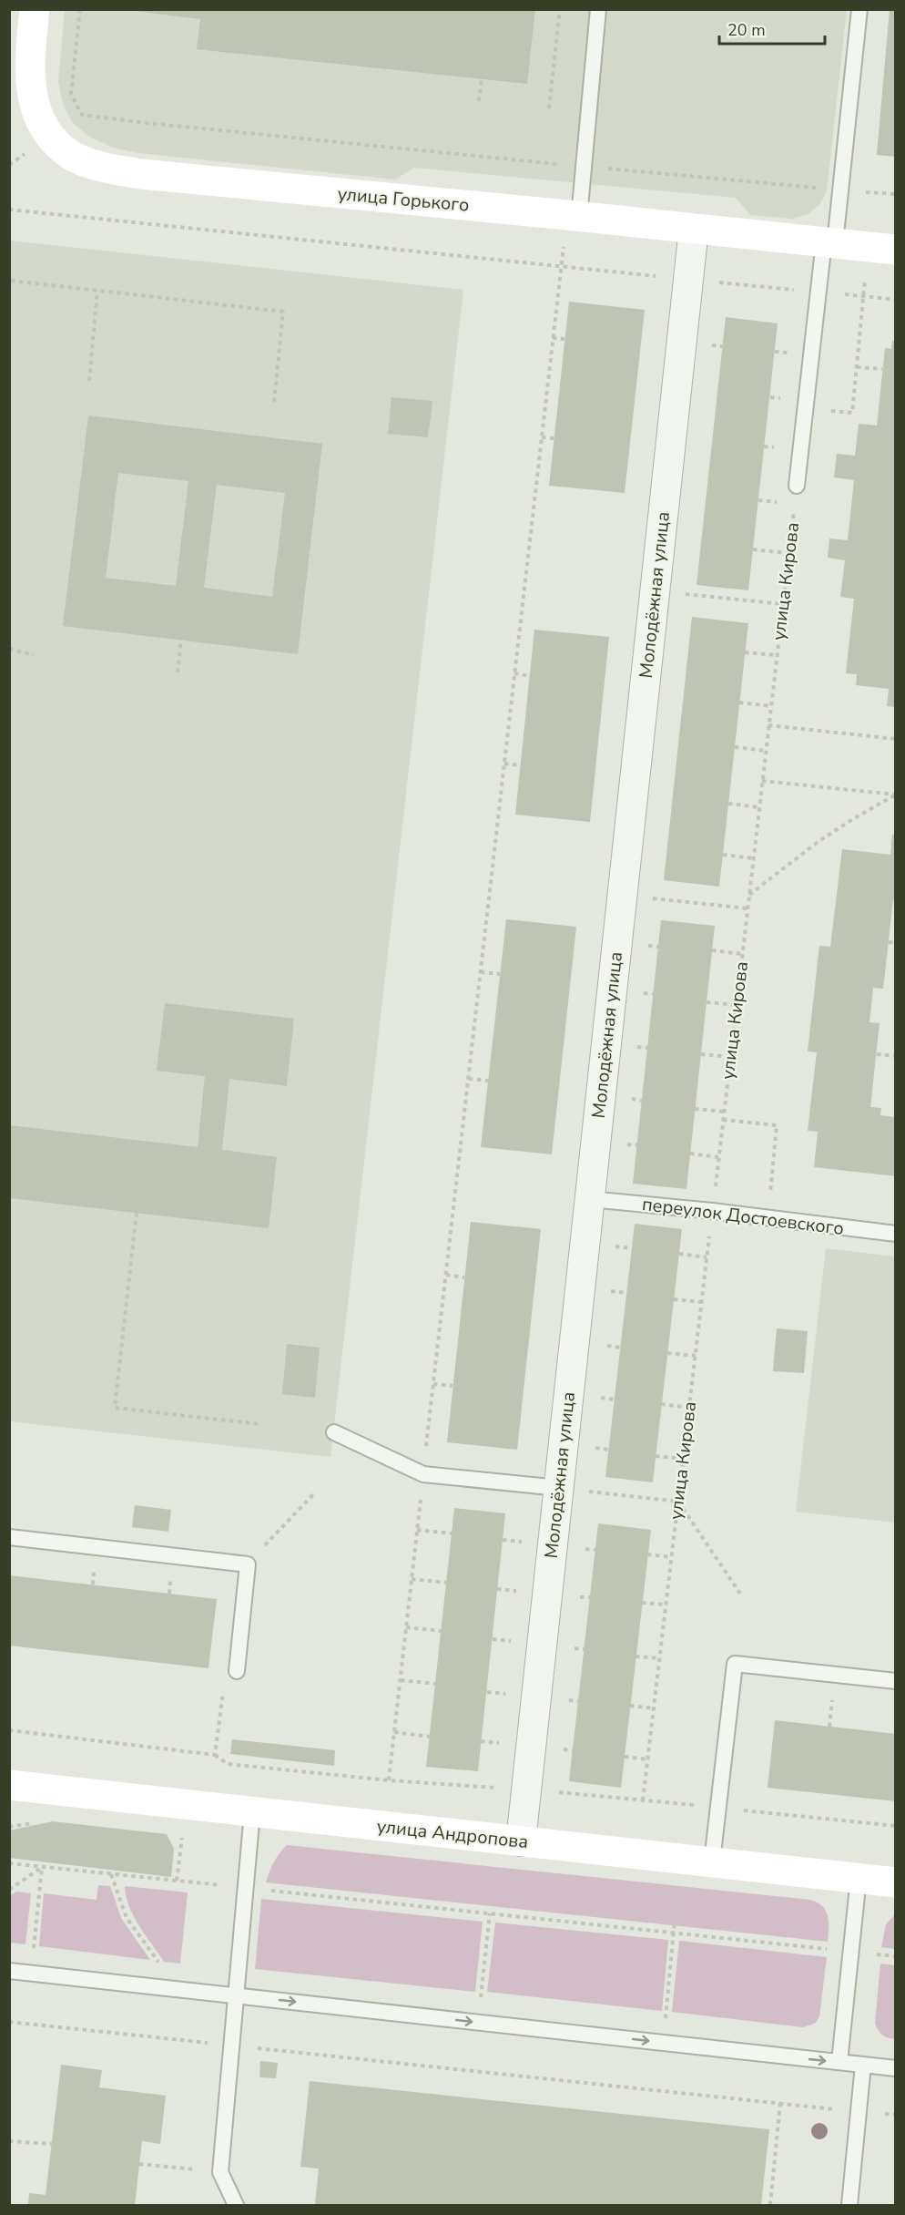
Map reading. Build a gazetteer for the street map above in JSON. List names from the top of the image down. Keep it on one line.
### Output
{"streets":{"street":["улица Горького","Молодёжная улица","улица Андропова"],"lane":["переулок Достоевского"],"path":["улица Кирова"]},"crossings":[["улица Горького","Молодёжная улица"],["улица Кирова","переулок Достоевского"],["Молодёжная улица","переулок Достоевского"],["Молодёжная улица","улица Андропова"]],"scale_bar":"20 m"}
